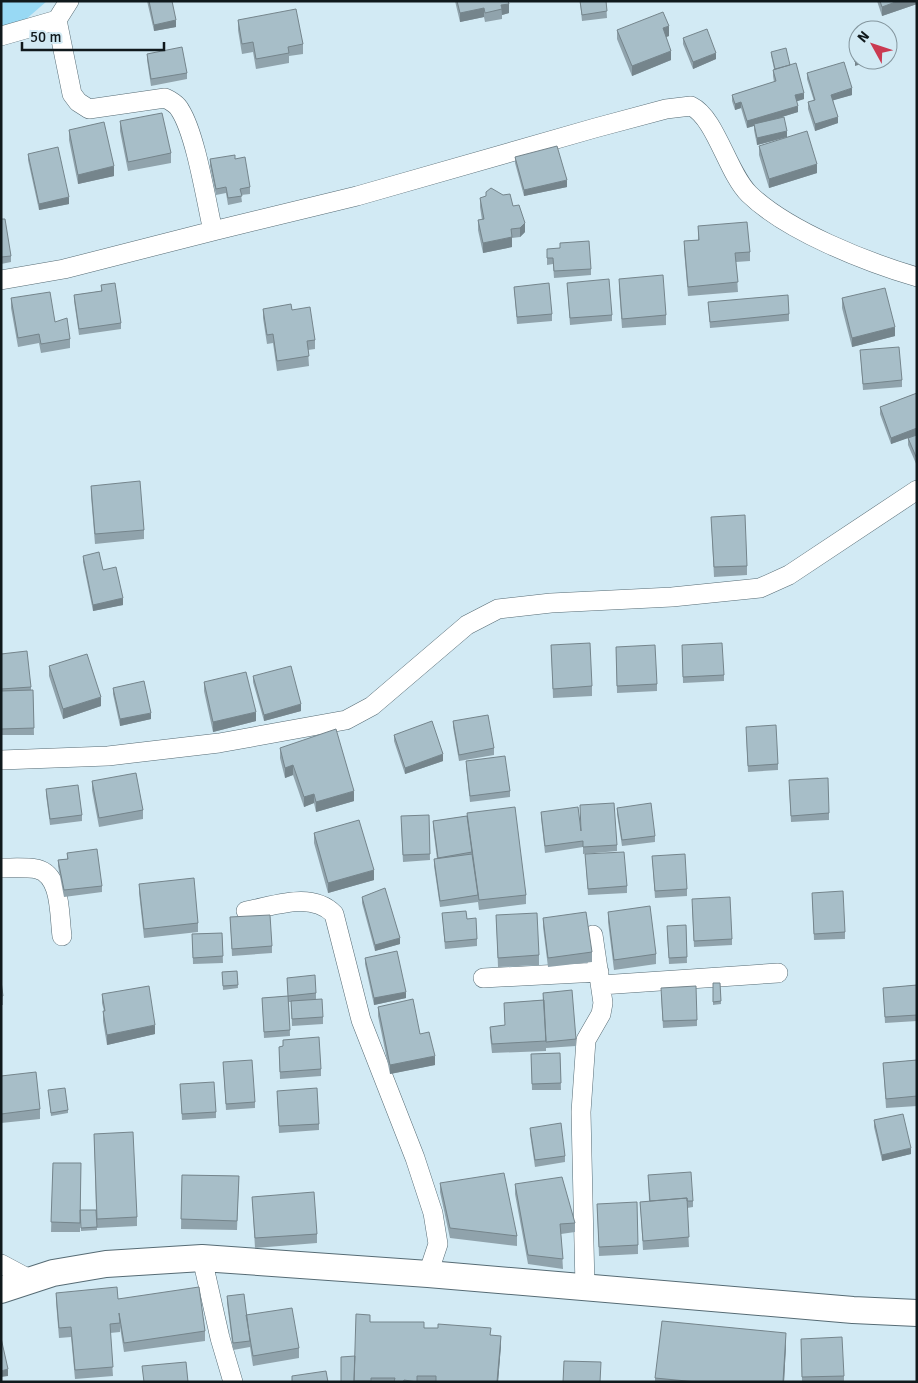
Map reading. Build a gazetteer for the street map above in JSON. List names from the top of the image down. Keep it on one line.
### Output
{"scale_bar":"50 m","north":"top left"}
